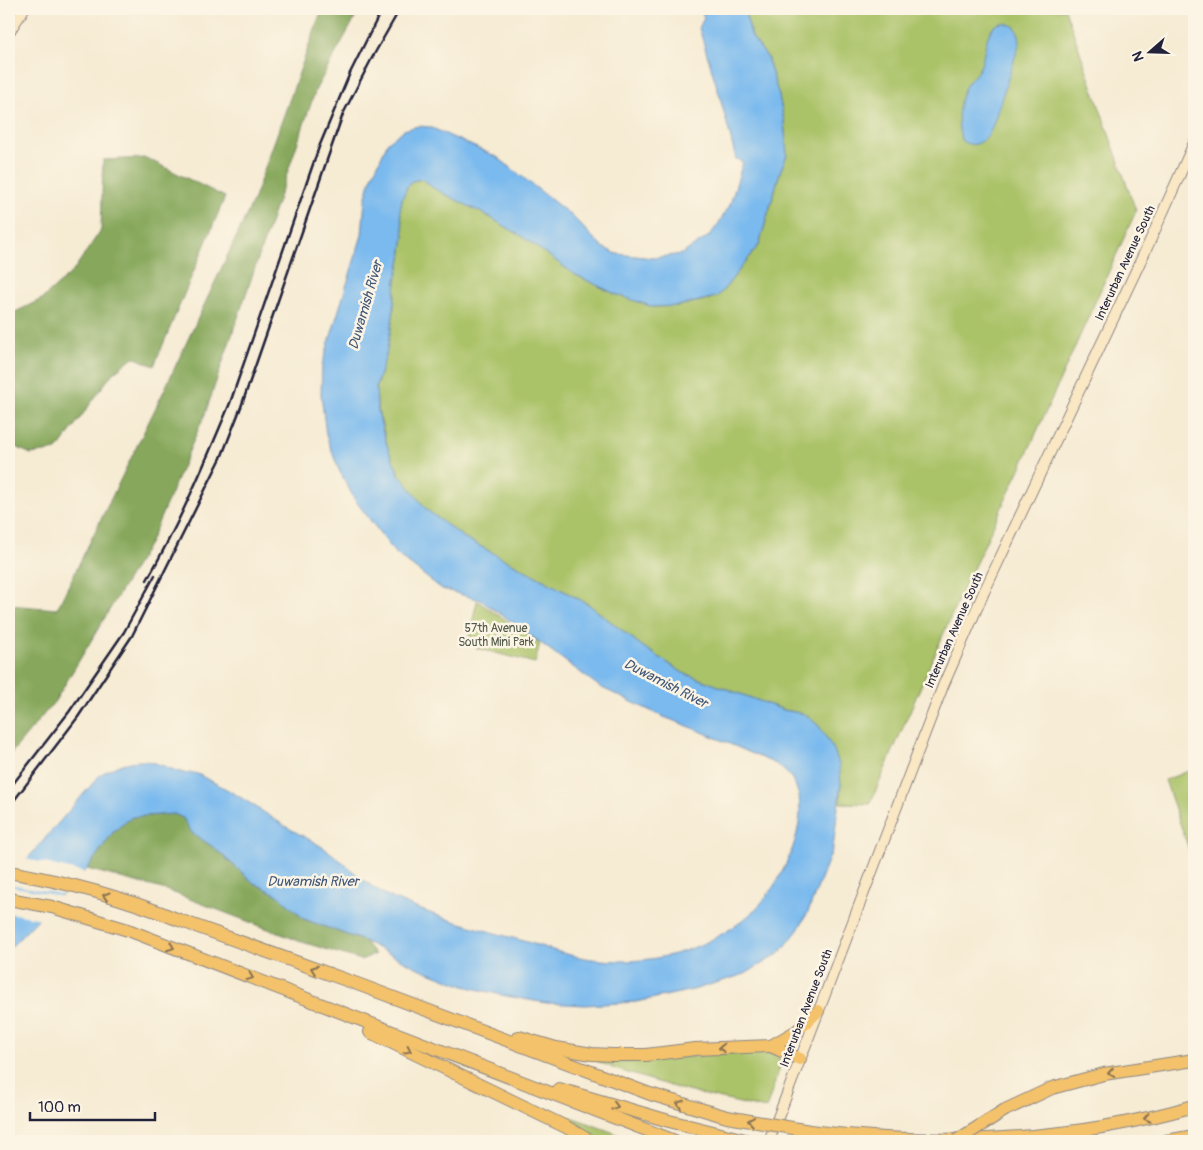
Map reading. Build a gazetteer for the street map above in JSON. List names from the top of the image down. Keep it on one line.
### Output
{"streets":{"main road":["Interurban Avenue South"]},"water":["Duwamish River"],"parks":["57th Avenue South Mini Park"],"scale_bar":"100 m","north":"left"}
